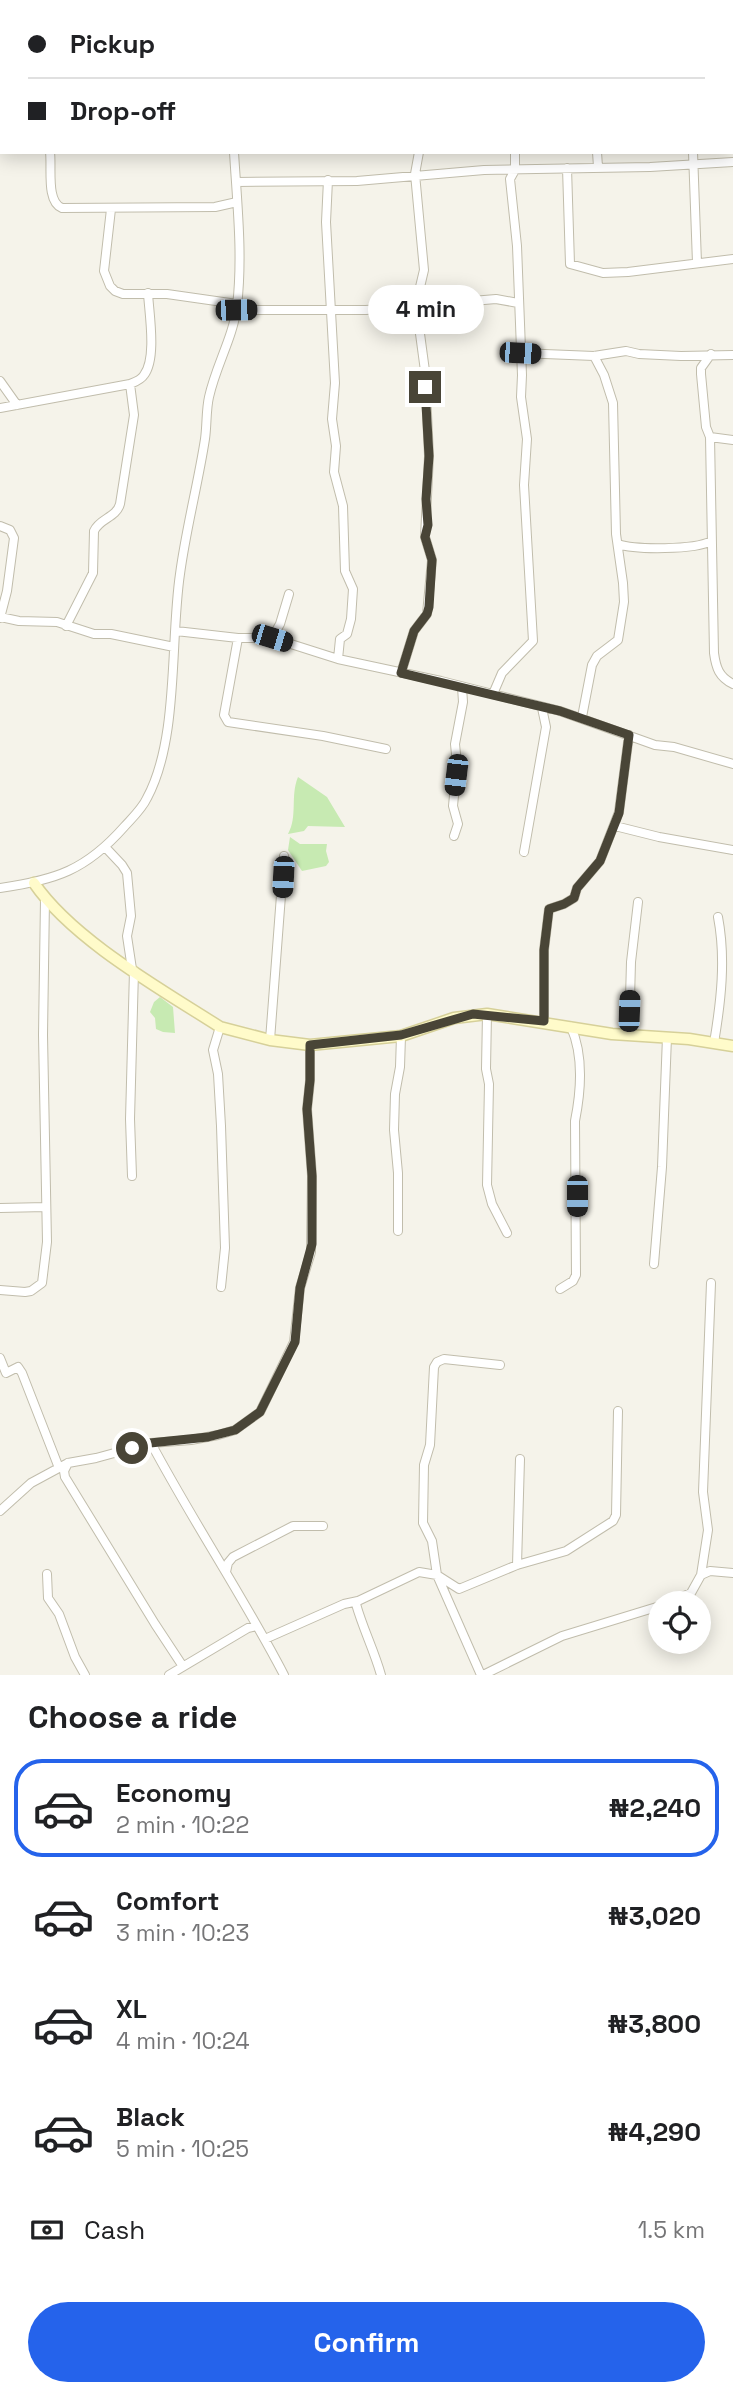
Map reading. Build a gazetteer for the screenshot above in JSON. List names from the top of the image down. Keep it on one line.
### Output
{"page":{"banner":["Pickup","Drop-off"],"bubble":"4 min","heading":"Choose a ride","list":[{"name":"Economy","note":"2 min · 10:22","value":"₦2,240"},{"name":"Comfort","note":"3 min · 10:23","value":"₦3,020"},{"name":"XL","note":"4 min · 10:24","value":"₦3,800"},{"name":"Black","note":"5 min · 10:25","value":"₦4,290"}],"pay":["Cash","1.5 km"],"buttons":"Confirm"}}
